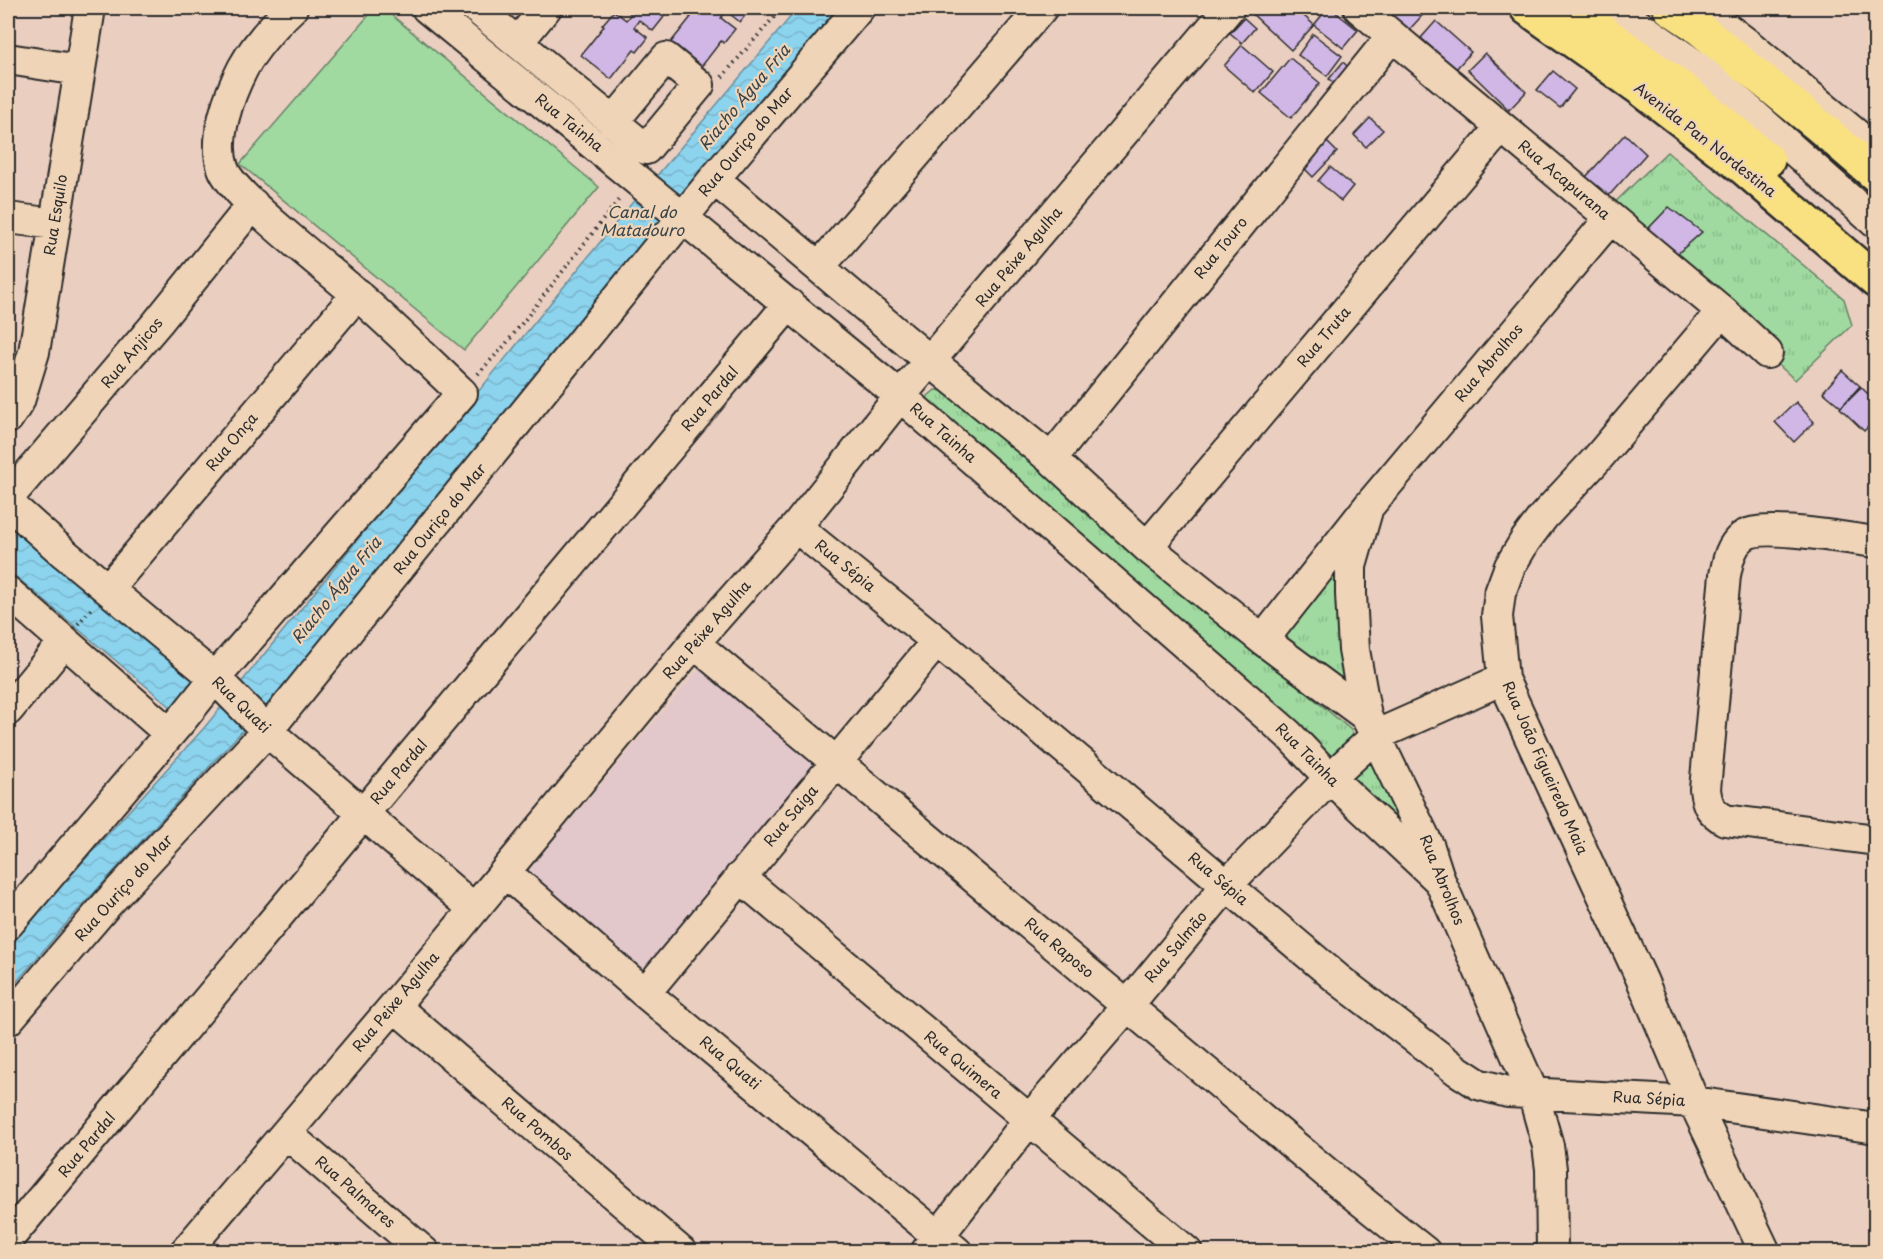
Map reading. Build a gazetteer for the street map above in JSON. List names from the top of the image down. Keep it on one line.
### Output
{"streets":{"highway":["Avenida Pan Nordestina"],"street":["Rua Tainha","Rua Ouriço do Mar","Rua Acapurana","Rua Esquilo","Rua Touro","Rua Peixe Agulha","Rua Truta","Rua Anjicos","Rua Abrolhos","Rua Pardal","Rua Onça","Rua Sépia","Rua Quati","Rua João Figueiredo Maia","Rua Saiga","Rua Salmão","Rua Raposo","Rua Quimera","Rua Pombos","Rua Palmares"]},"crossings":[["Rua Tainha","Rua Ouriço do Mar"],["Rua Tainha","Rua Peixe Agulha"],["Rua Tainha","Rua Abrolhos"],["Rua Tainha","Rua Pardal"],["Rua Tainha","Rua Salmão"],["Rua Ouriço do Mar","Rua Quati"],["Rua Acapurana","Rua Touro"],["Rua Acapurana","Rua Truta"],["Rua Acapurana","Rua Abrolhos"],["Rua Acapurana","Rua João Figueiredo Maia"],["Rua Peixe Agulha","Rua Sépia"],["Rua Peixe Agulha","Rua Quati"],["Rua Peixe Agulha","Rua Raposo"],["Rua Peixe Agulha","Rua Pombos"],["Rua Peixe Agulha","Rua Palmares"],["Rua Abrolhos","Rua Sépia"],["Rua Abrolhos","Rua Salmão"],["Rua Pardal","Rua Quati"],["Rua Onça","Rua Quati"],["Rua Sépia","Rua João Figueiredo Maia"],["Rua Sépia","Rua Saiga"],["Rua Sépia","Rua Salmão"],["Rua Quati","Rua Saiga"],["Rua Quati","Rua Salmão"],["Rua João Figueiredo Maia","Rua Salmão"],["Rua Saiga","Rua Raposo"],["Rua Saiga","Rua Quimera"],["Rua Salmão","Rua Raposo"],["Rua Salmão","Rua Quimera"]],"water":["Riacho Água Fria","Canal do Matadouro"]}
